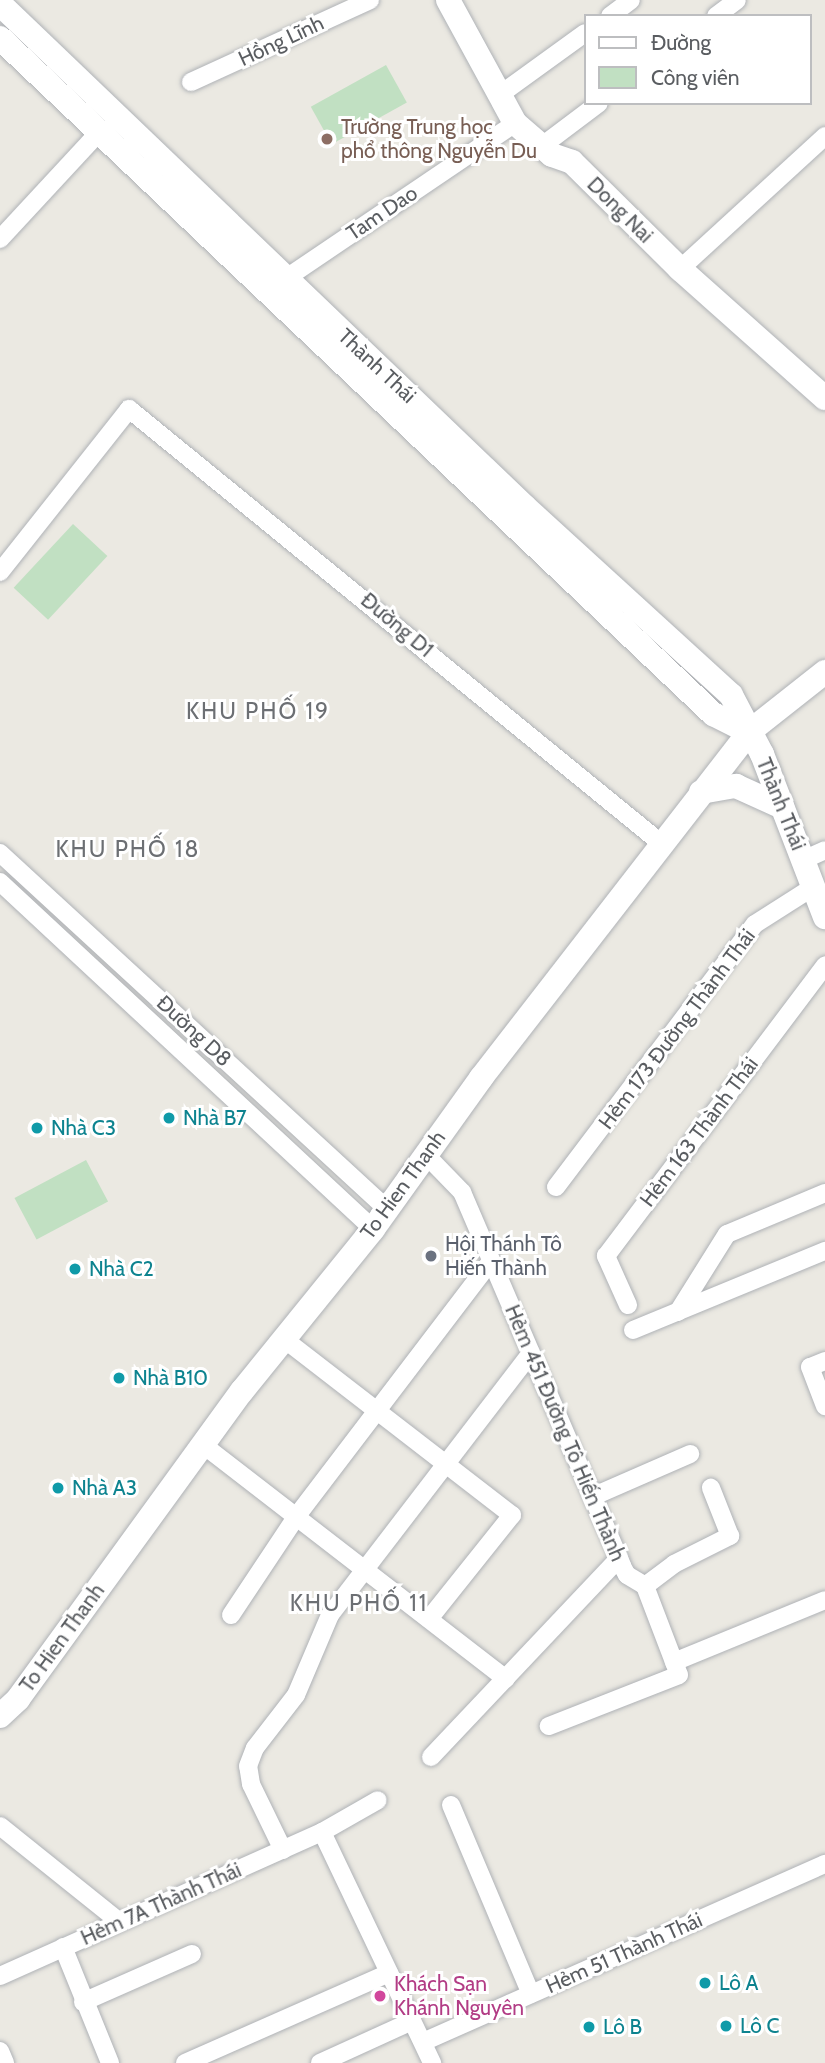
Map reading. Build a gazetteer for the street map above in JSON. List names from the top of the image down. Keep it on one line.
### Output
{"streets":{"main road":["Dong Nai","Thành Thái","To Hien Thanh"],"street":["Hồng Lĩnh","Tam Dao","Đường D1","Hẻm 173 Đường Thành Thái","Đường D8","Hẻm 163 Thành Thái","Hẻm 451 Đường Tô Hiến Thành","Hẻm 7A Thành Thái","Hẻm 51 Thành Thái"]},"crossings":[["Dong Nai","Tam Dao"],["Tam Dao","Thành Thái"],["Thành Thái","Hẻm 173 Đường Thành Thái"],["Thành Thái","To Hien Thanh"],["Đường D1","To Hien Thanh"],["Đường D8","To Hien Thanh"],["To Hien Thanh","Hẻm 451 Đường Tô Hiến Thành"]],"districts":["KHU PHỐ 19","KHU PHỐ 18","KHU PHỐ 11"],"places":["Trường Trung học phổ thông Nguyễn Du","Nhà B7","Nhà C3","Hội Thánh Tô Hiến Thành","Nhà C2","Nhà B10","Nhà A3","Lô A","Khách Sạn Khánh Nguyên","Lô C","Lô B"],"legend":["Đường","Công viên"]}
